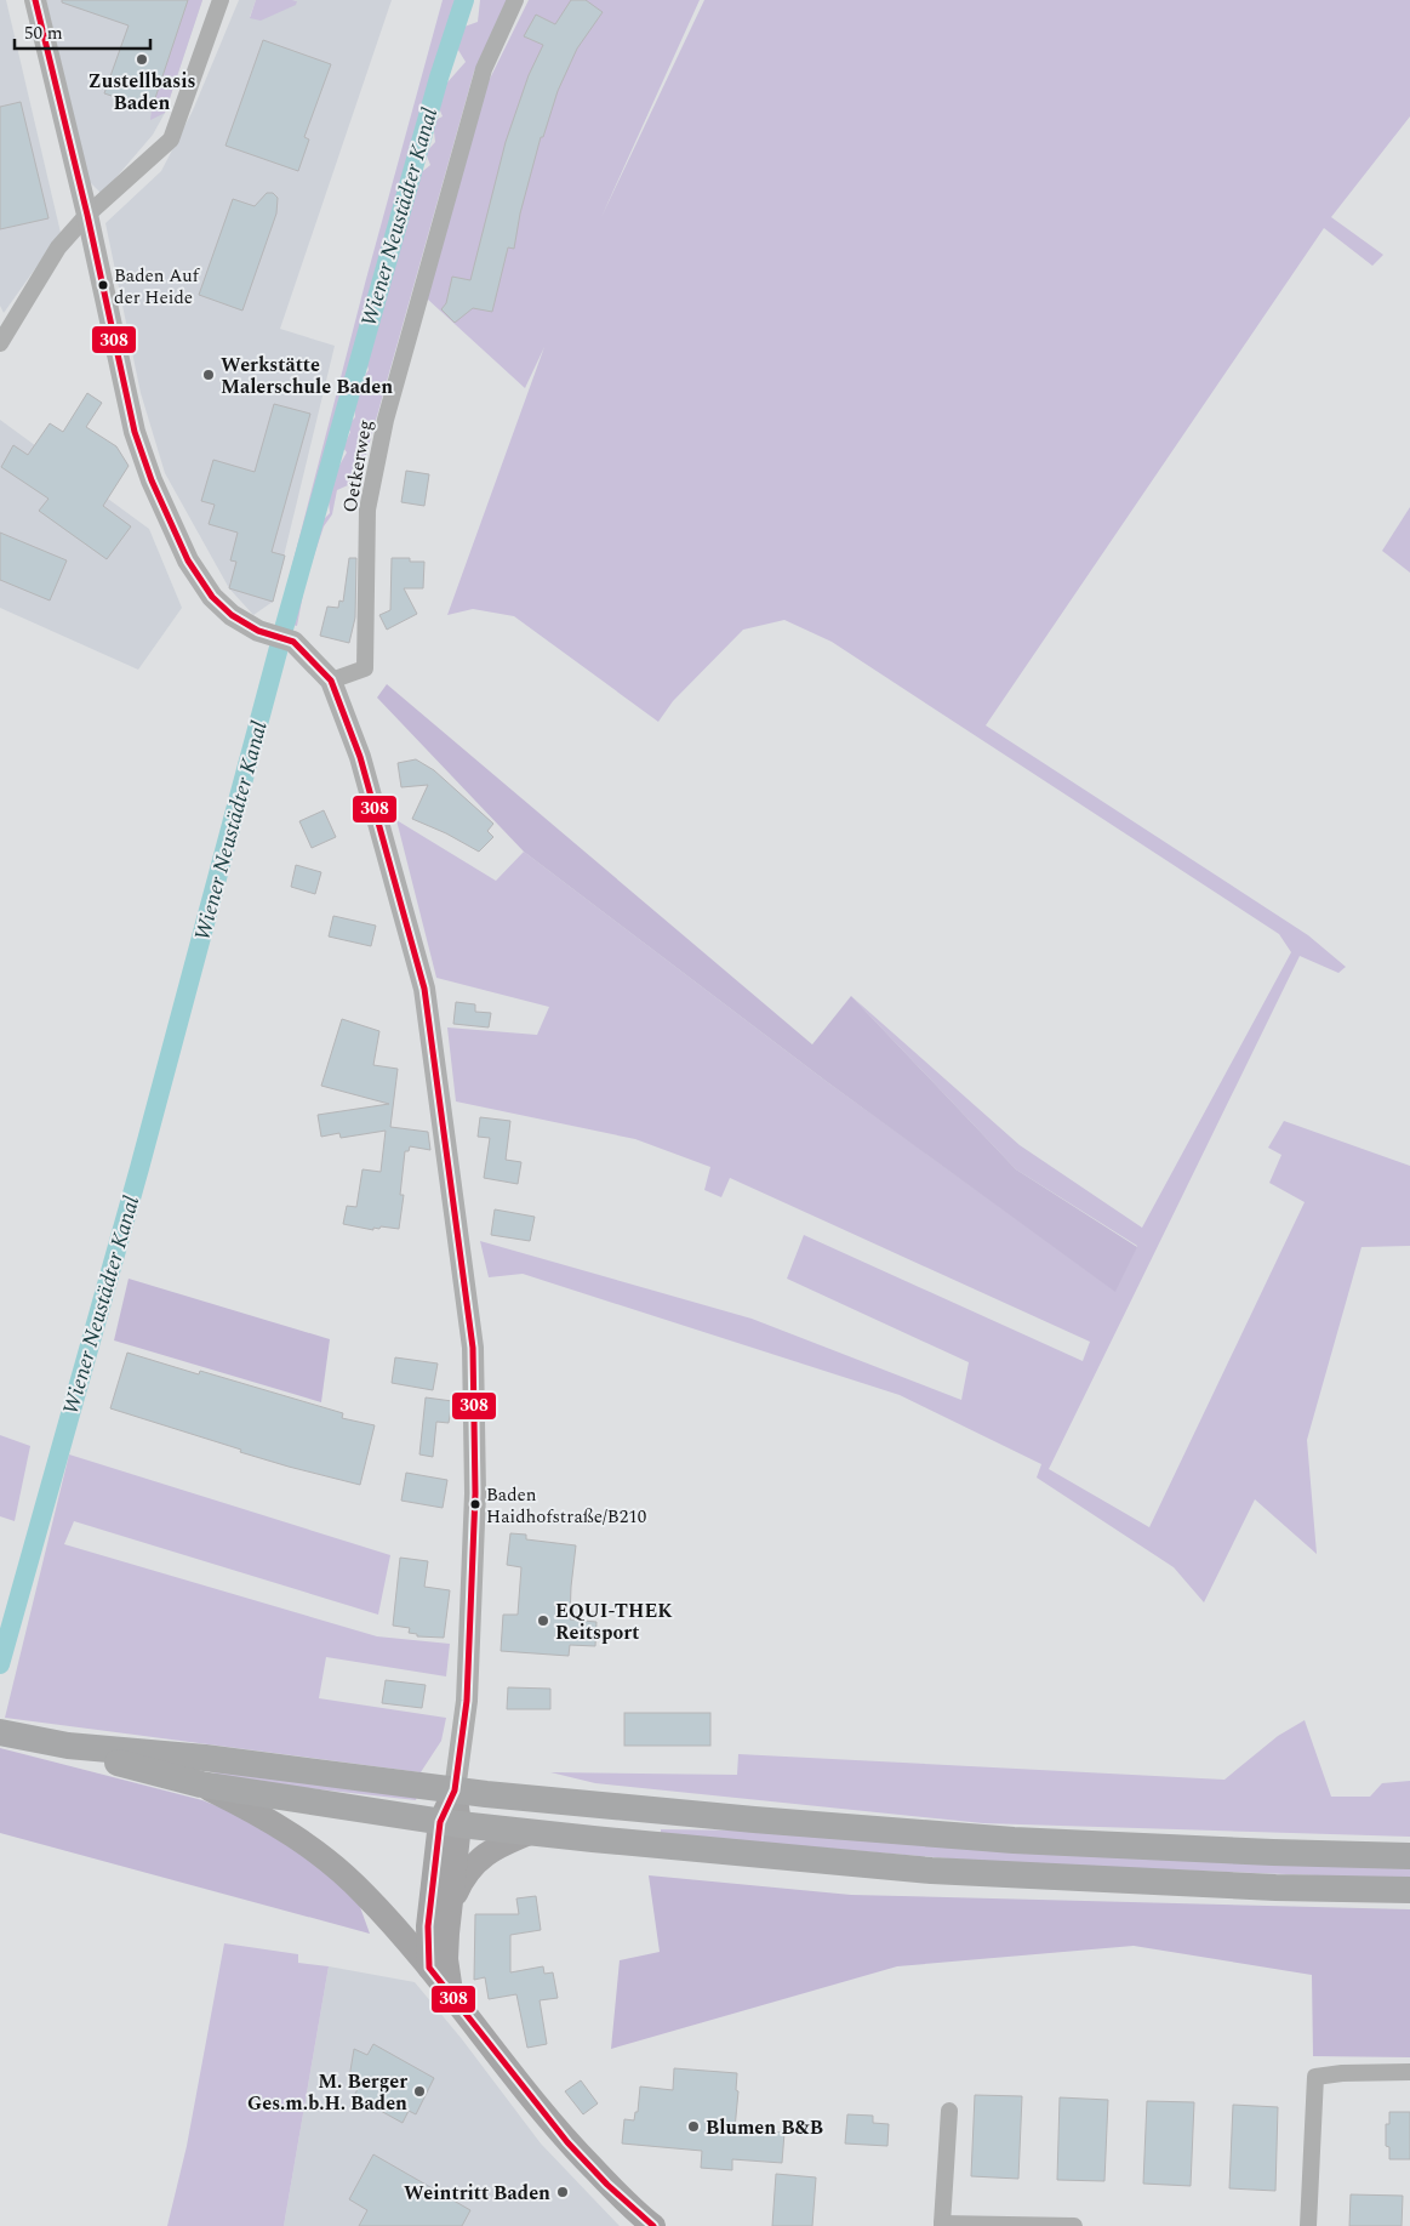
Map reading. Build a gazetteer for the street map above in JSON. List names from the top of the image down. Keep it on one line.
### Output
{"streets":{"street":["Oetkerweg"]},"water":["Wiener Neustädter Kanal"],"places":["Zustellbasis Baden","Baden Auf der Heide","Werkstätte Malerschule Baden","Baden Haidhofstraße/B210","EQUI-THEK Reitsport","M. Berger Ges.m.b.H. Baden","Blumen B&B","Weintritt Baden"],"lines":["transit line 308"],"scale_bar":"50 m"}
